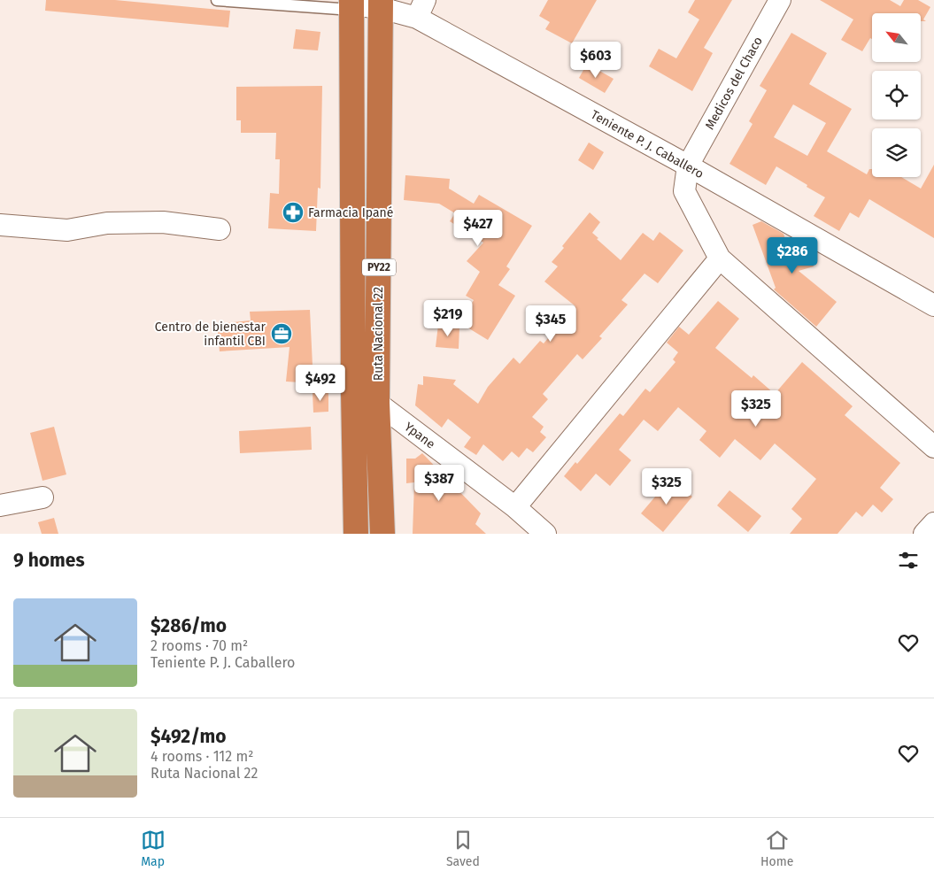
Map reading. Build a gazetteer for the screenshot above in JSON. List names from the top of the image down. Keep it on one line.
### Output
{"streets":{"highway":["PY22","Ruta Nacional 22"],"street":["Medicos del Chaco","Teniente P. J. Caballero","Ypane"]},"crossings":[["Medicos del Chaco","Teniente P. J. Caballero"],["Teniente P. J. Caballero","Ruta Nacional 22"],["Ruta Nacional 22","Ypane"]],"places":{"pharmacy":["Farmacia Ipané"],"office":["Centro de bienestar infantil CBI"]},"north":"top left","page":{"price":["$603","$427","$286","$219","$345","$492","$325","$387","$325"],"heading":"9 homes","list":[{"name":"$286/mo","note":"2 rooms · 70 m² · Teniente P. J. Caballero"},{"name":"$492/mo","note":"4 rooms · 112 m² · Ruta Nacional 22"}],"tabs":["Map","Saved","Home"]}}
